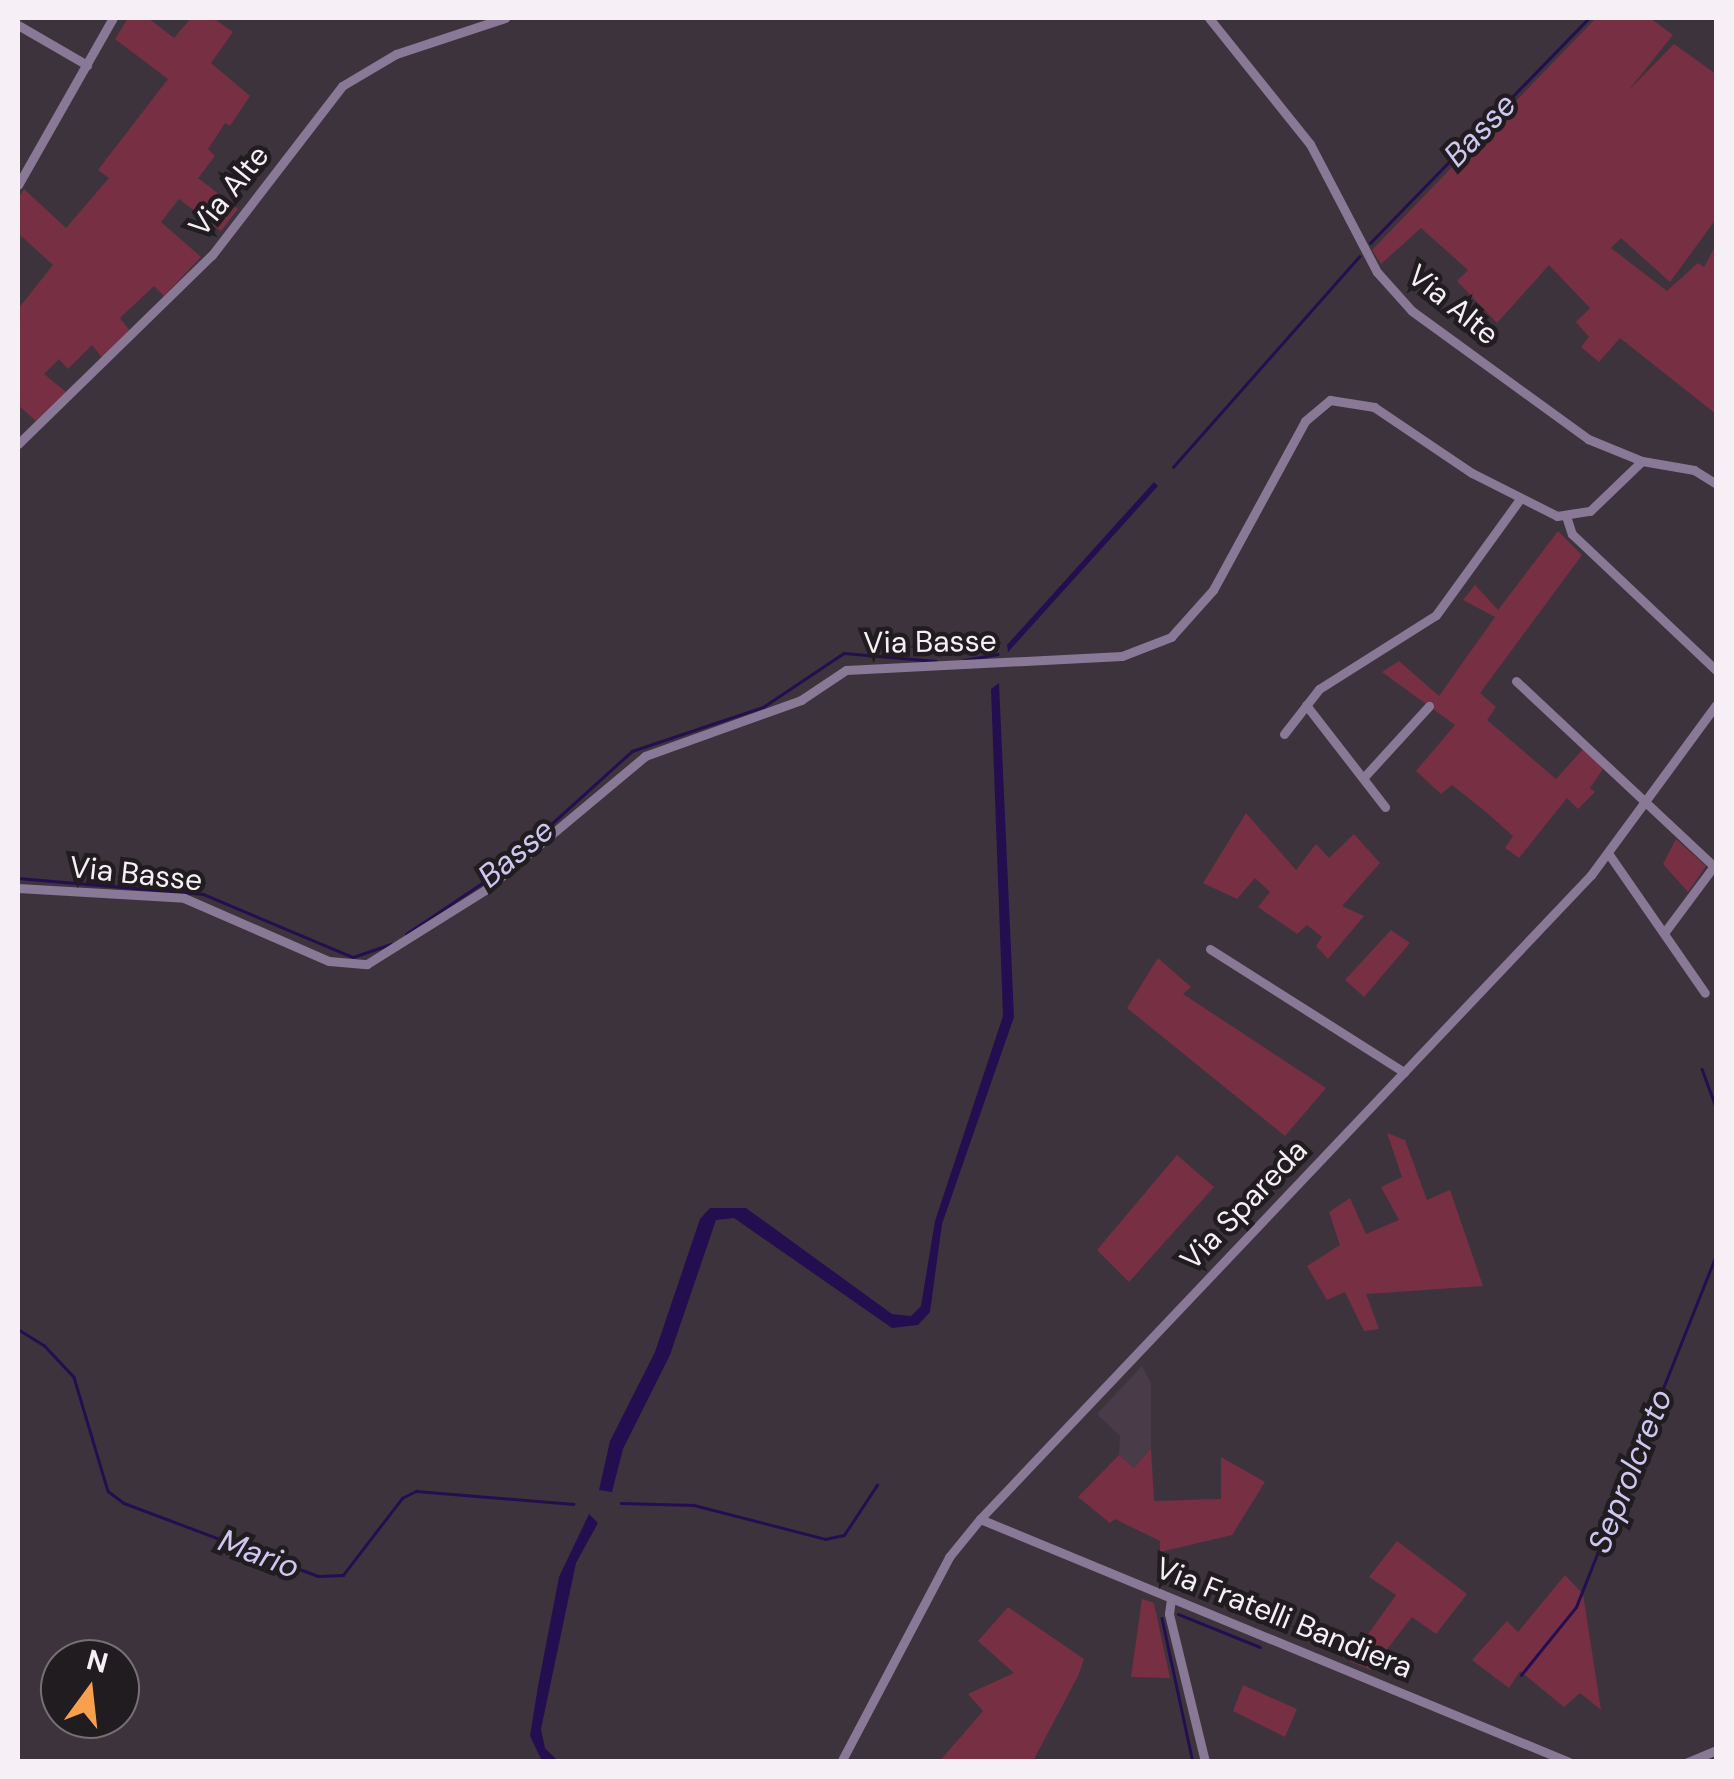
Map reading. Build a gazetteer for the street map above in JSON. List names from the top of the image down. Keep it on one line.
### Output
{"streets":{"street":["Via Alte","Via Basse","Via Spareda","Via Fratelli Bandiera"]},"crossings":[["Via Spareda","Via Fratelli Bandiera"]],"water":["Basse","Seprolcreto","Mario"],"north":"top"}
